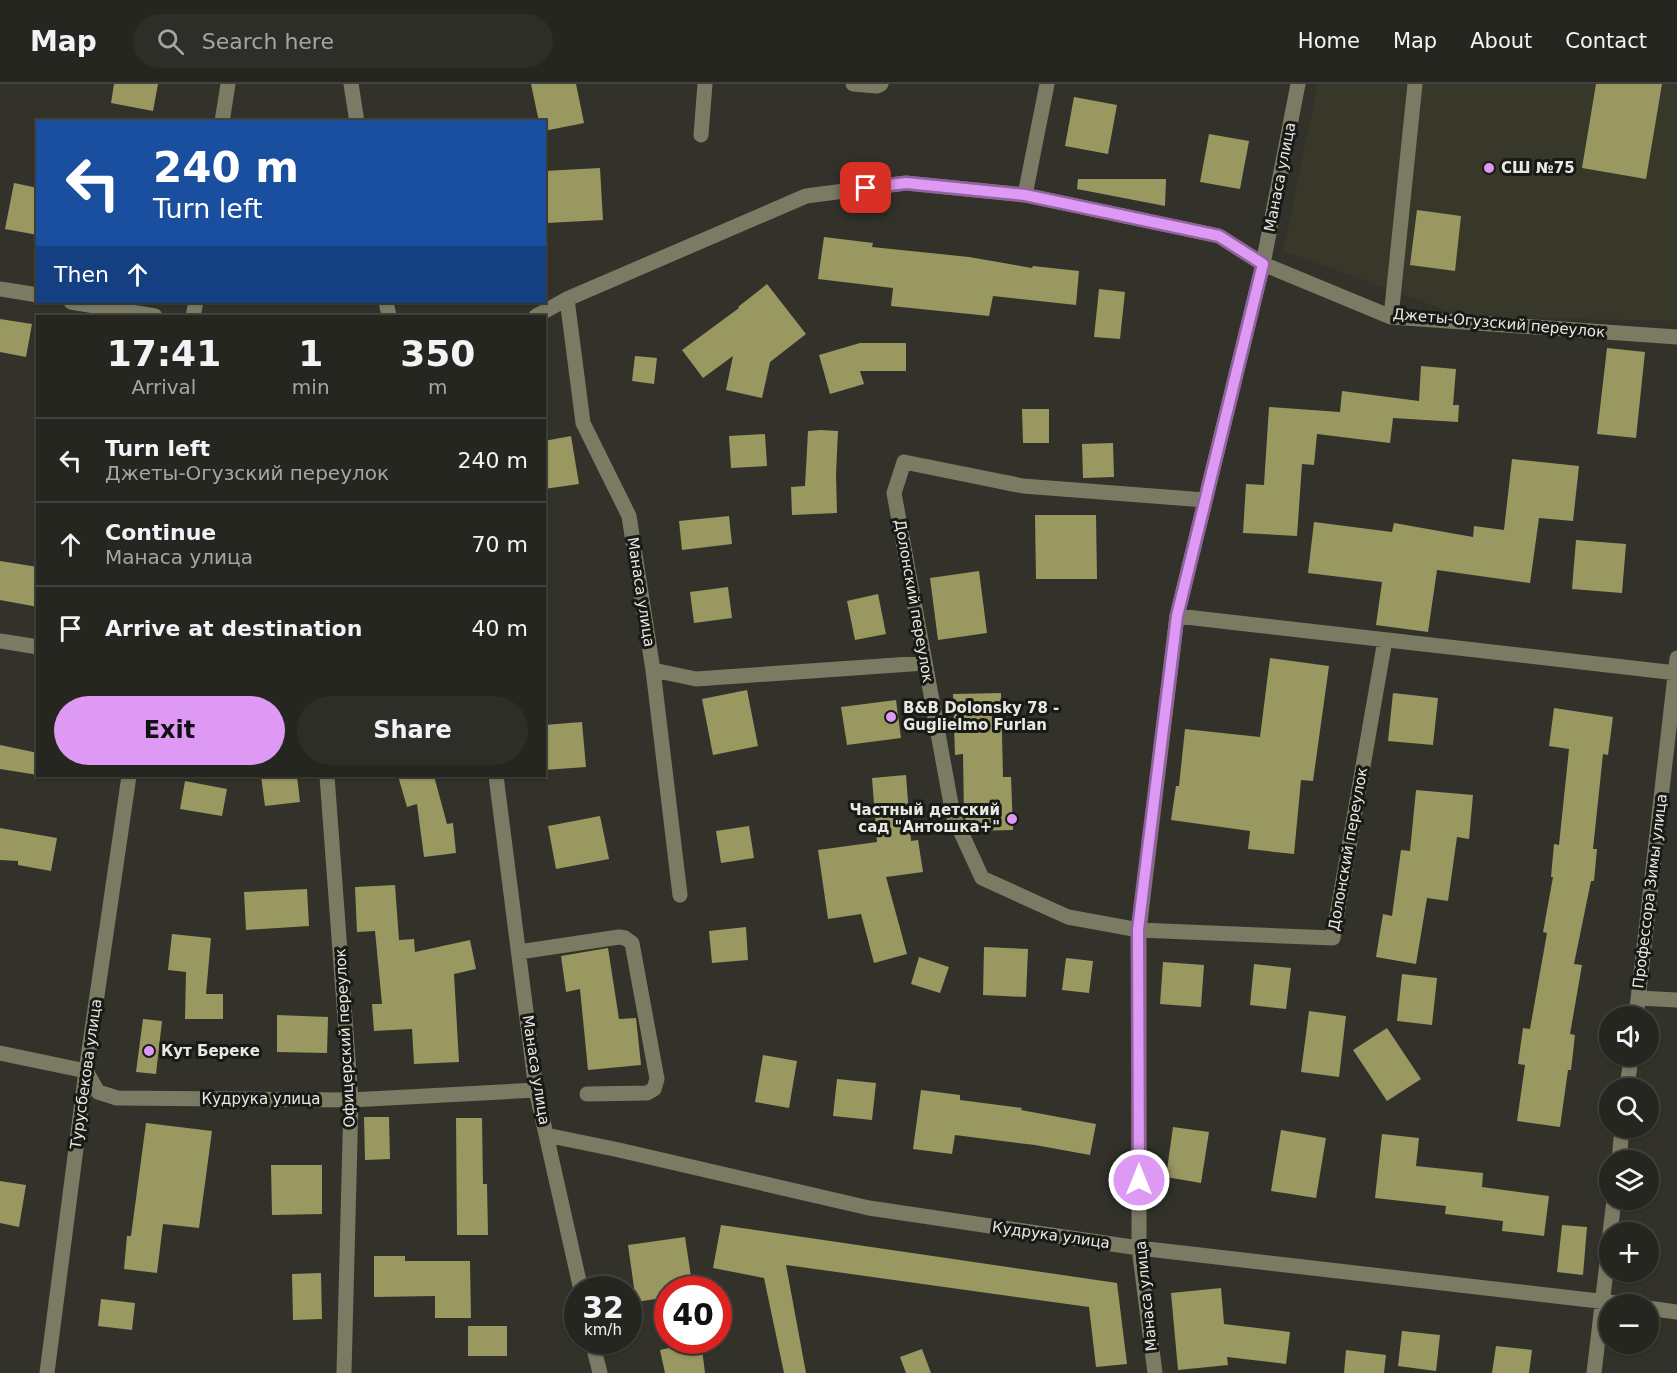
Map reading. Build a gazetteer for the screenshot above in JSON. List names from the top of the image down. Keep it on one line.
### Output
{"streets":{"street":["Манаса улица","Джеты-Огузский переулок","Долонский переулок","Профессора Зимы улица","Офицерский переулок","Турусбекова улица","Кудрука улица"]},"crossings":[["Манаса улица","Джеты-Огузский переулок"],["Манаса улица","Долонский переулок"],["Манаса улица","Кудрука улица"],["Офицерский переулок","Кудрука улица"],["Турусбекова улица","Кудрука улица"]],"places":["СШ №75","B&B Dolonsky 78 - Guglielmo Furlan","Частный детский сад \"Антошка+\"","Кут Береке"],"page":{"header":"Map","search":"Search here","nav":["Home","Map","About","Contact"],"turn":["240 m","Turn left"],"then":"Then","eta":["17:41","Arrival","1","min","350","m"],"list":[{"name":"Turn left","note":"Джеты-Огузский переулок","value":"240 m"},{"name":"Continue","note":"Манаса улица","value":"70 m"},{"name":"Arrive at destination","value":"40 m"}],"buttons":["Exit","Share"],"map_buttons":["+","−"],"speed":"32 km/h","limit":"40"}}
